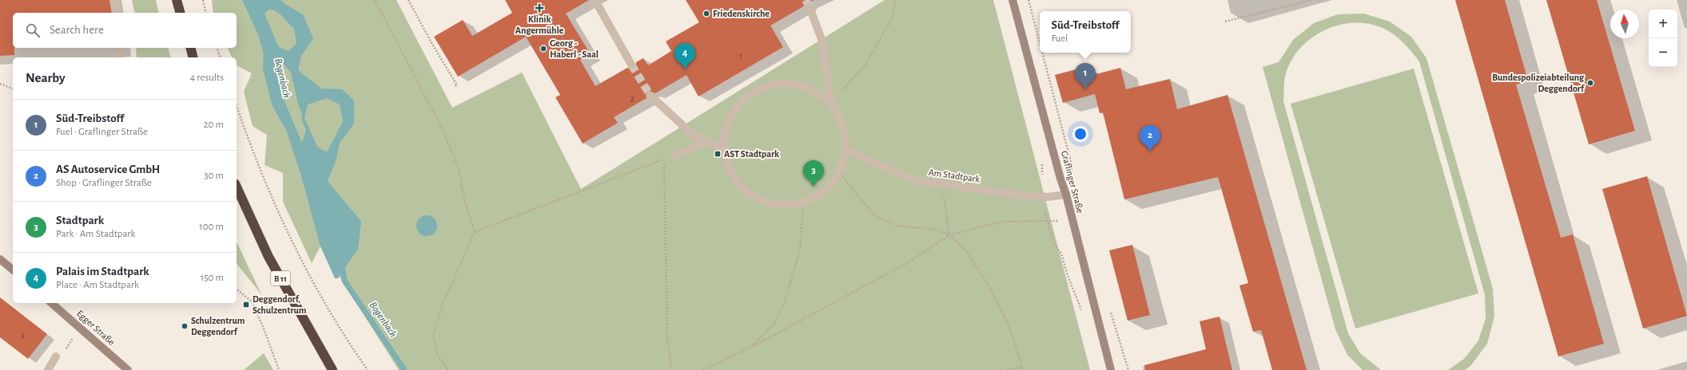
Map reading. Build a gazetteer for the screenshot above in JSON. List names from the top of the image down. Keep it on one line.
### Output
{"streets":{"highway":["B 11"],"street":["Am Stadtpark","Graflinger Straße","Egger Straße"]},"crossings":[["Am Stadtpark","Graflinger Straße"]],"water":["Bogenbach"],"places":{"health":["Klinik Angermühle"],"other":["Friedenskirche","Georg - Haberl - Saal","Bundespolizeiabteilung Deggendorf","Schulzentrum Deggendorf"],"transit":["AST Stadtpark","Deggendorf, Schulzentrum"]},"house_numbers":["1","2","2"],"north":"top","page":{"map_buttons":["+","−"],"popup":["Süd-Treibstoff","Fuel"],"search":"Search here","pins":["4","1","2","3"],"heading":["Nearby","4 results"],"list":[{"mark":"1","name":"Süd-Treibstoff","note":"Fuel · Graflinger Straße","value":"20 m"},{"mark":"2","name":"AS Autoservice GmbH","note":"Shop · Graflinger Straße","value":"30 m"},{"mark":"3","name":"Stadtpark","note":"Park · Am Stadtpark","value":"100 m"},{"mark":"4","name":"Palais im Stadtpark","note":"Place · Am Stadtpark","value":"150 m"}]}}
